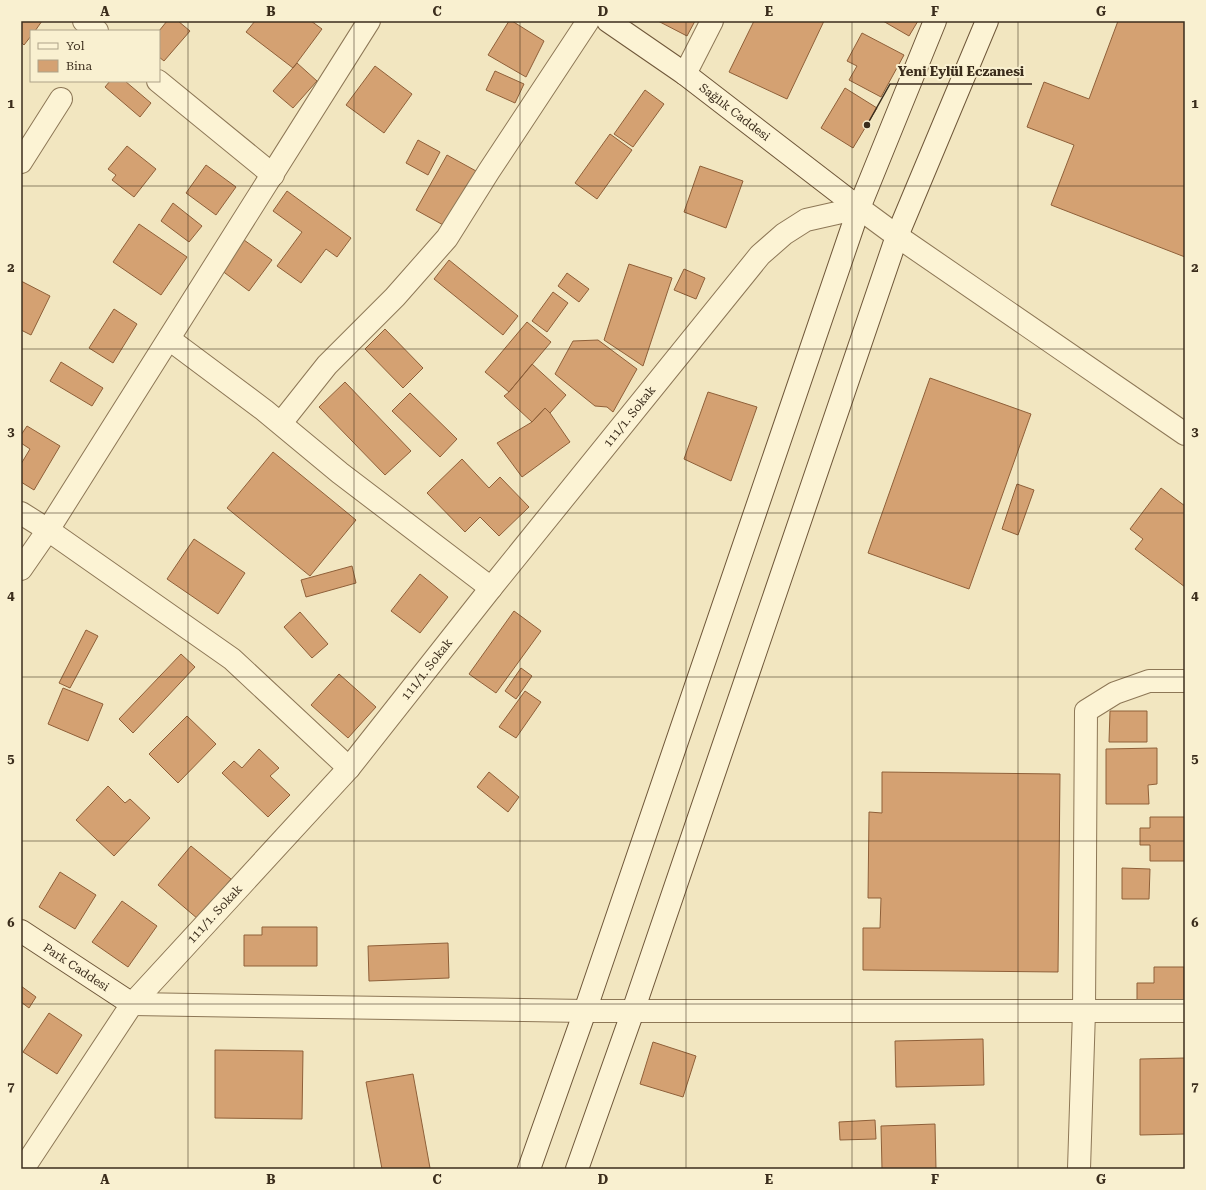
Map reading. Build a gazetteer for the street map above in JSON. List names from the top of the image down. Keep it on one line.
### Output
{"streets":{"street":["Sağlık Caddesi","111/1. Sokak","Park Caddesi"]},"crossings":[["Sağlık Caddesi","111/1. Sokak"],["111/1. Sokak","Park Caddesi"]],"places":["Yeni Eylül Eczanesi"],"legend":["Yol","Bina"],"grid":{"columns":["A","B","C","D","E","F","G"],"rows":["1","2","3","4","5","6","7"]}}
